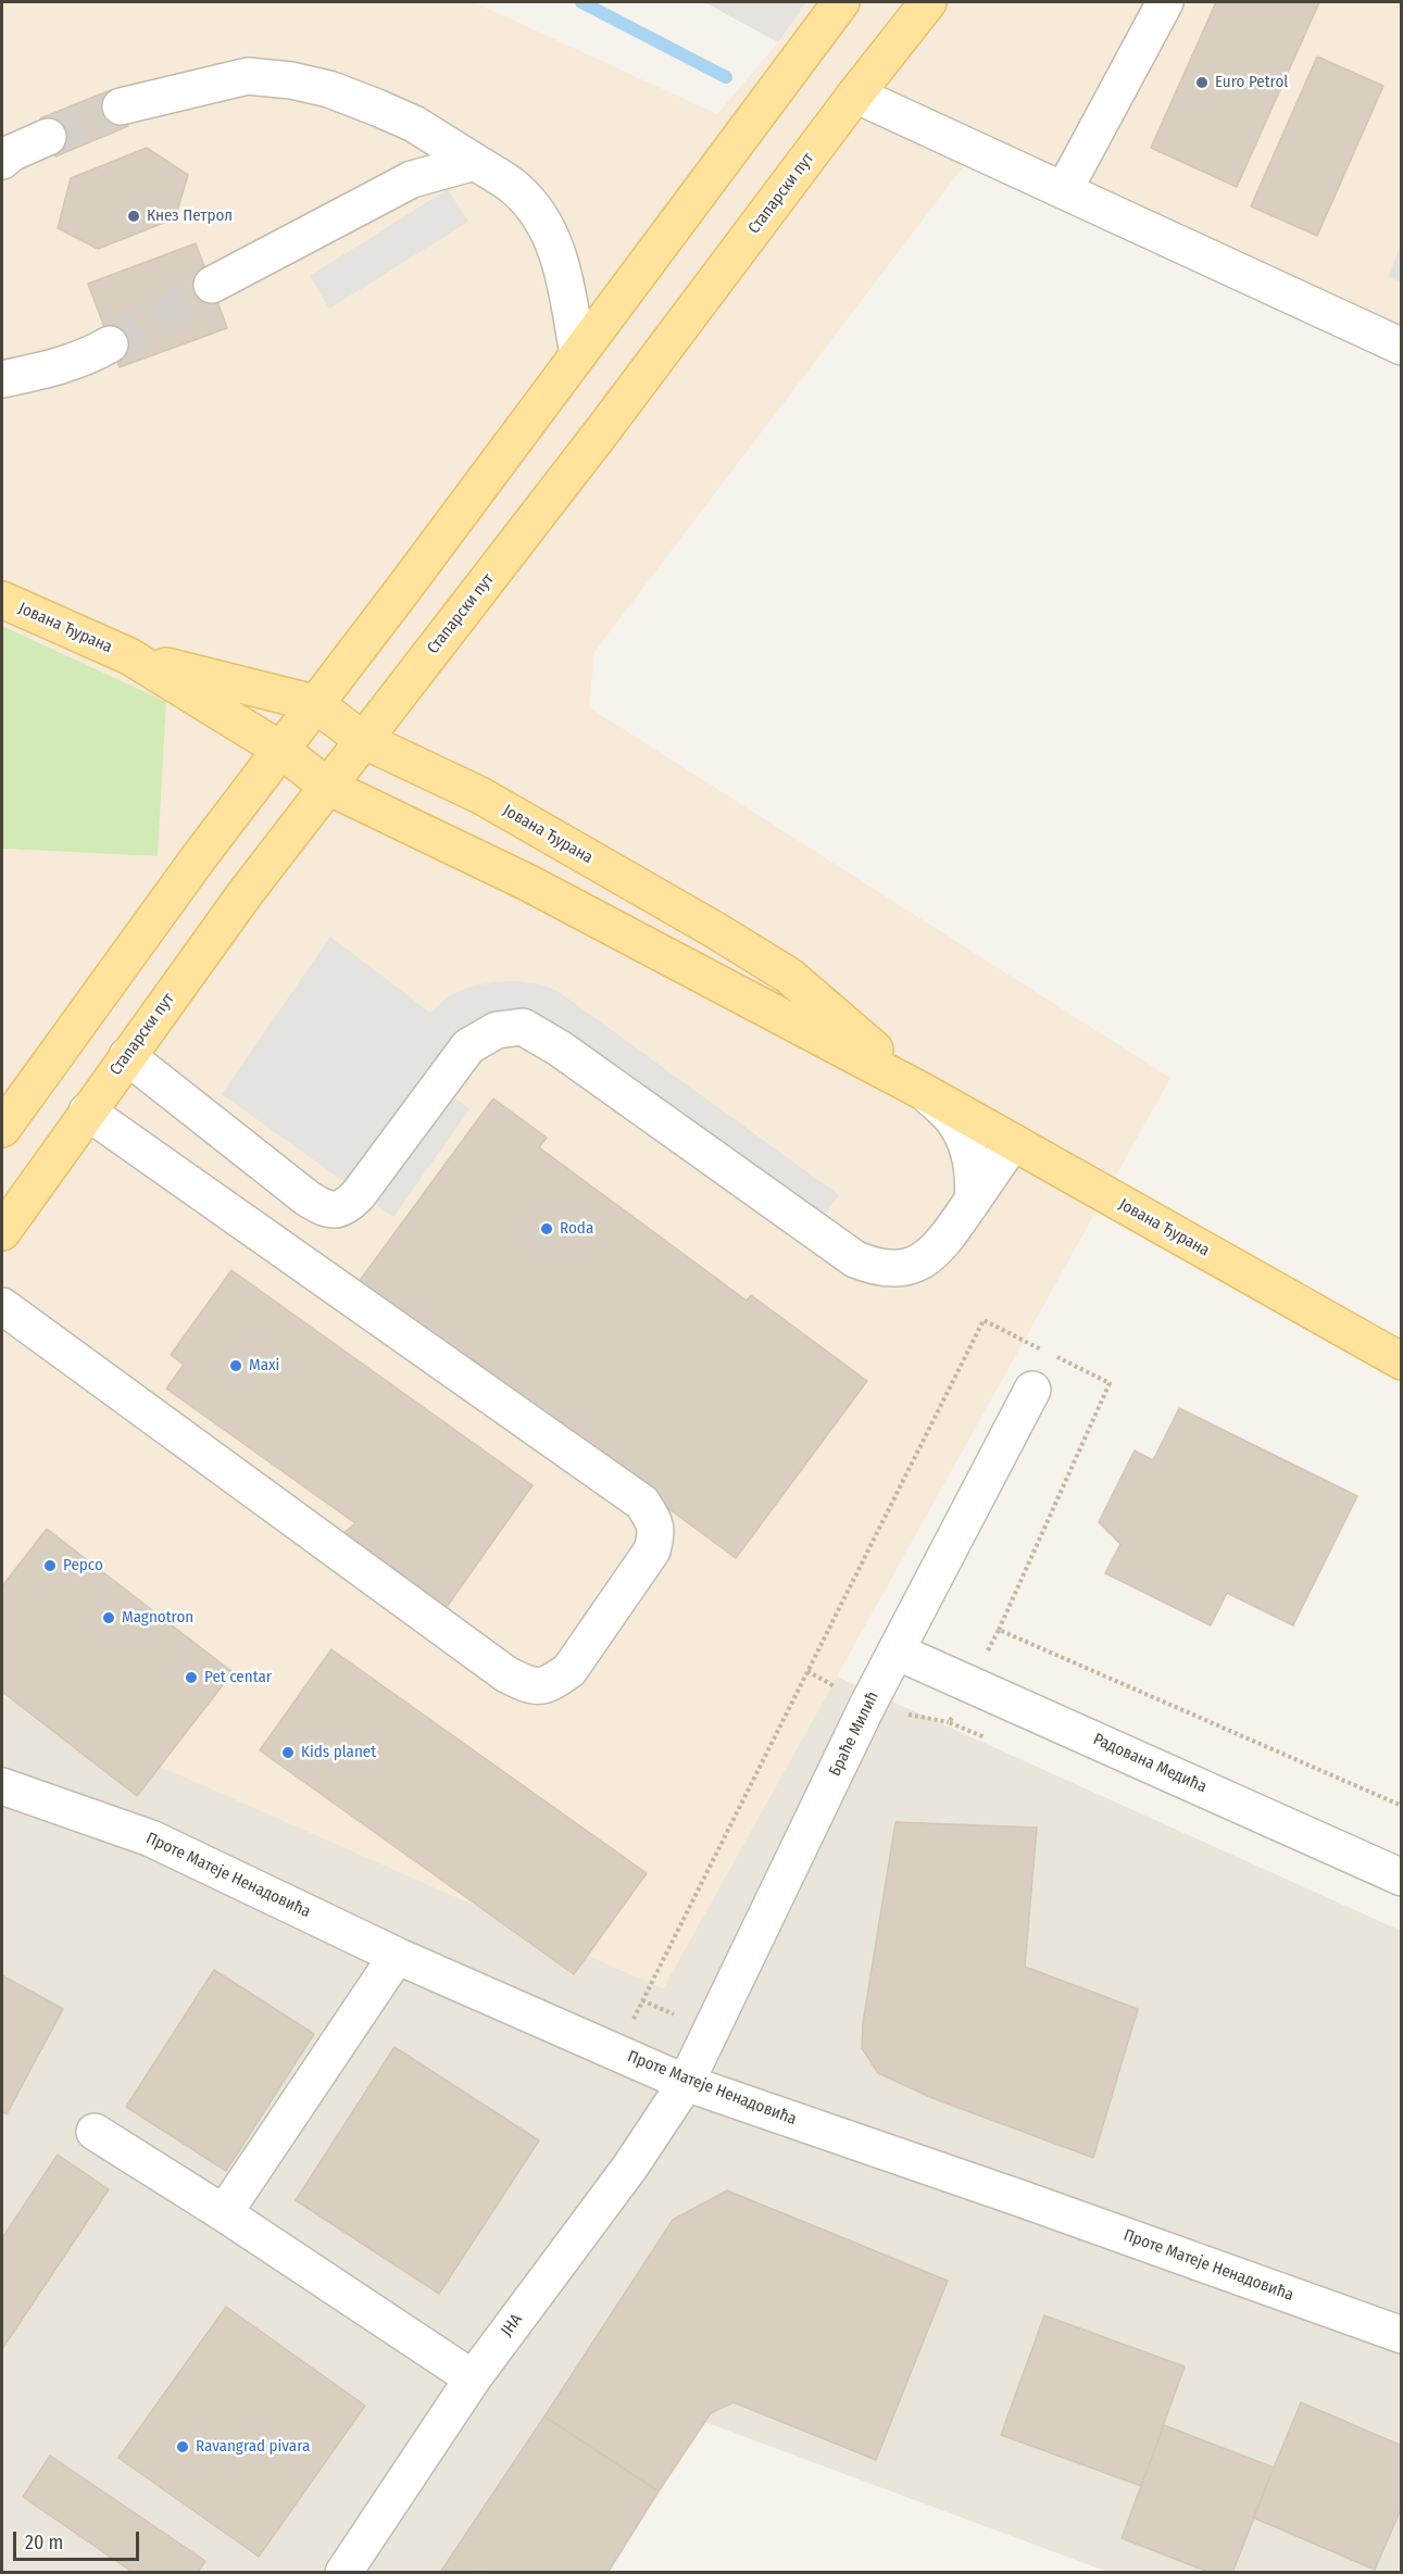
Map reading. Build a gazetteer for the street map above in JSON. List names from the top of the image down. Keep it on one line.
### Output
{"streets":{"main road":["Стапарски пут","Јована Ђурана"],"street":["Браће Милић","Радована Медића","Проте Матеје Ненадовића","ЈНА"]},"crossings":[["Стапарски пут","Јована Ђурана"],["Браће Милић","Радована Медића"],["Браће Милић","Проте Матеје Ненадовића"],["Браће Милић","ЈНА"],["Проте Матеје Ненадовића","ЈНА"]],"places":["Euro Petrol","Кнез Петрол","Roda","Maxi","Pepco","Magnotron","Pet centar","Kids planet","Ravangrad pivara"],"scale_bar":"20 m"}
